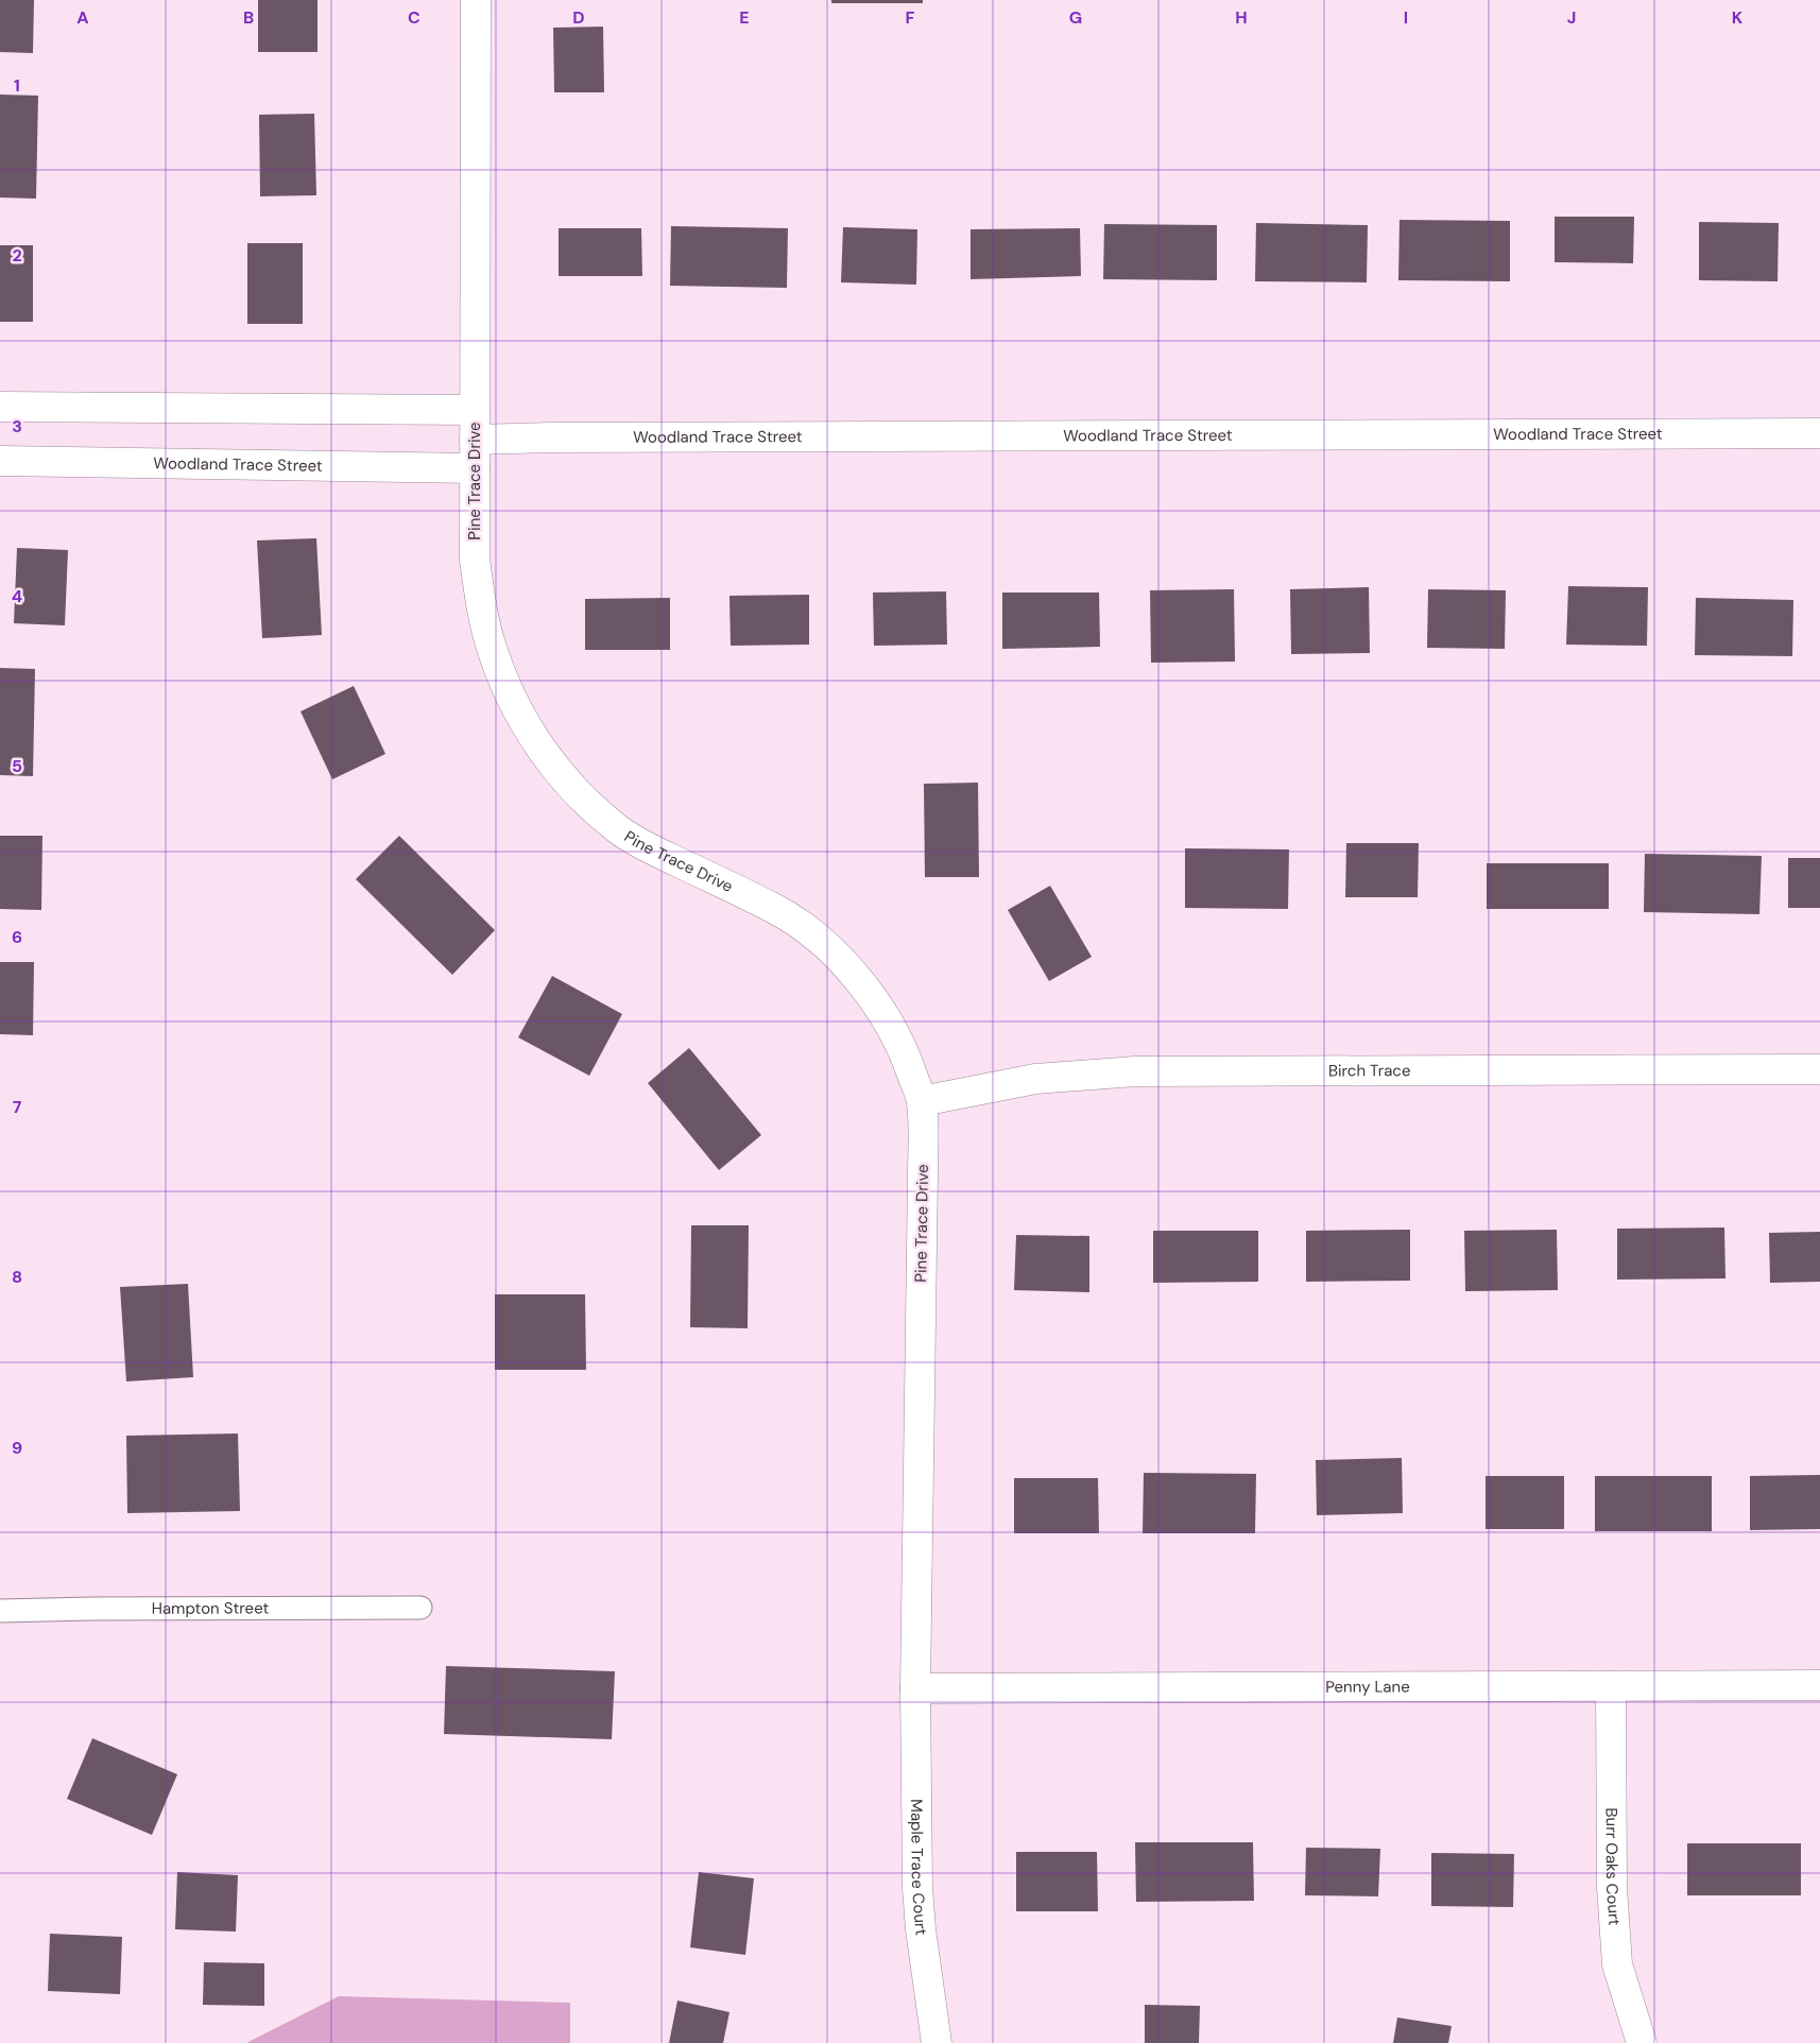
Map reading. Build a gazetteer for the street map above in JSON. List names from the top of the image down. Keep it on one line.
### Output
{"streets":{"street":["Woodland Trace Street","Pine Trace Drive","Birch Trace","Penny Lane","Maple Trace Court","Burr Oaks Court"],"lane":["Hampton Street"]},"crossings":[["Woodland Trace Street","Pine Trace Drive"],["Pine Trace Drive","Birch Trace"],["Pine Trace Drive","Penny Lane"],["Pine Trace Drive","Maple Trace Court"],["Penny Lane","Maple Trace Court"],["Penny Lane","Burr Oaks Court"]],"grid":{"columns":["A","B","C","D","E","F","G","H","I","J","K"],"rows":["1","2","3","4","5","6","7","8","9"]}}
